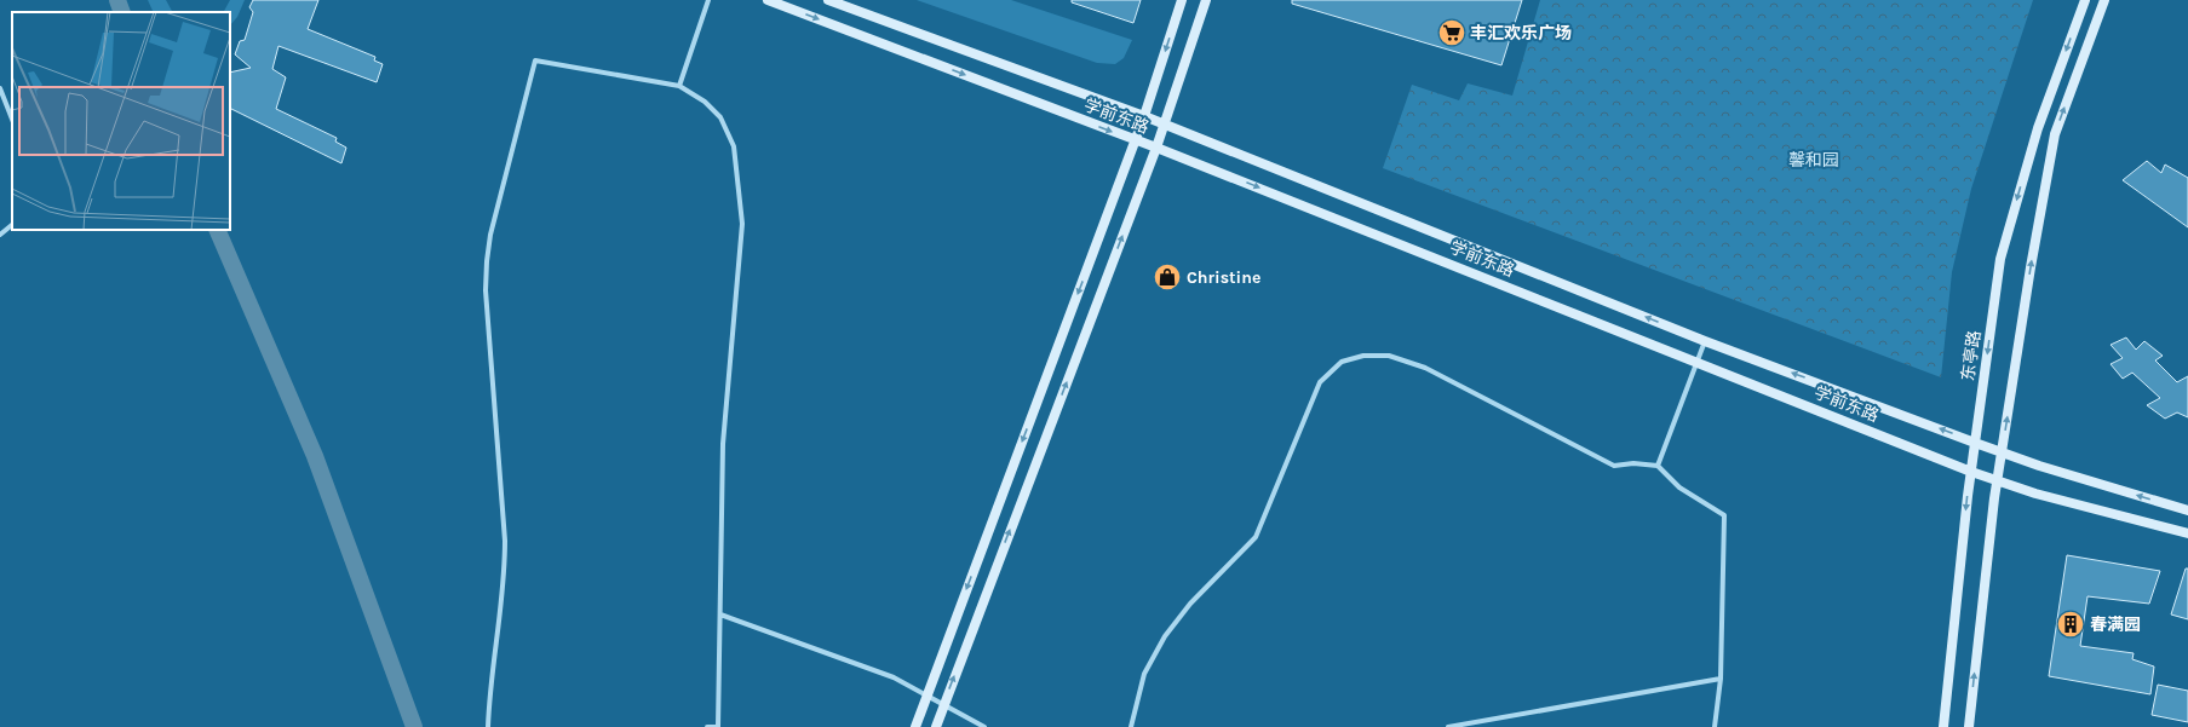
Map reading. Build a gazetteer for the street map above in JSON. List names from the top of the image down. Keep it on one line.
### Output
{"streets":{"main road":["学前东路","东亭路"]},"crossings":[["学前东路","东亭路"]],"parks":["馨和园"],"places":{"supermarket":["丰汇欢乐广场"],"shop":["Christine"],"building":["春满园"]}}
